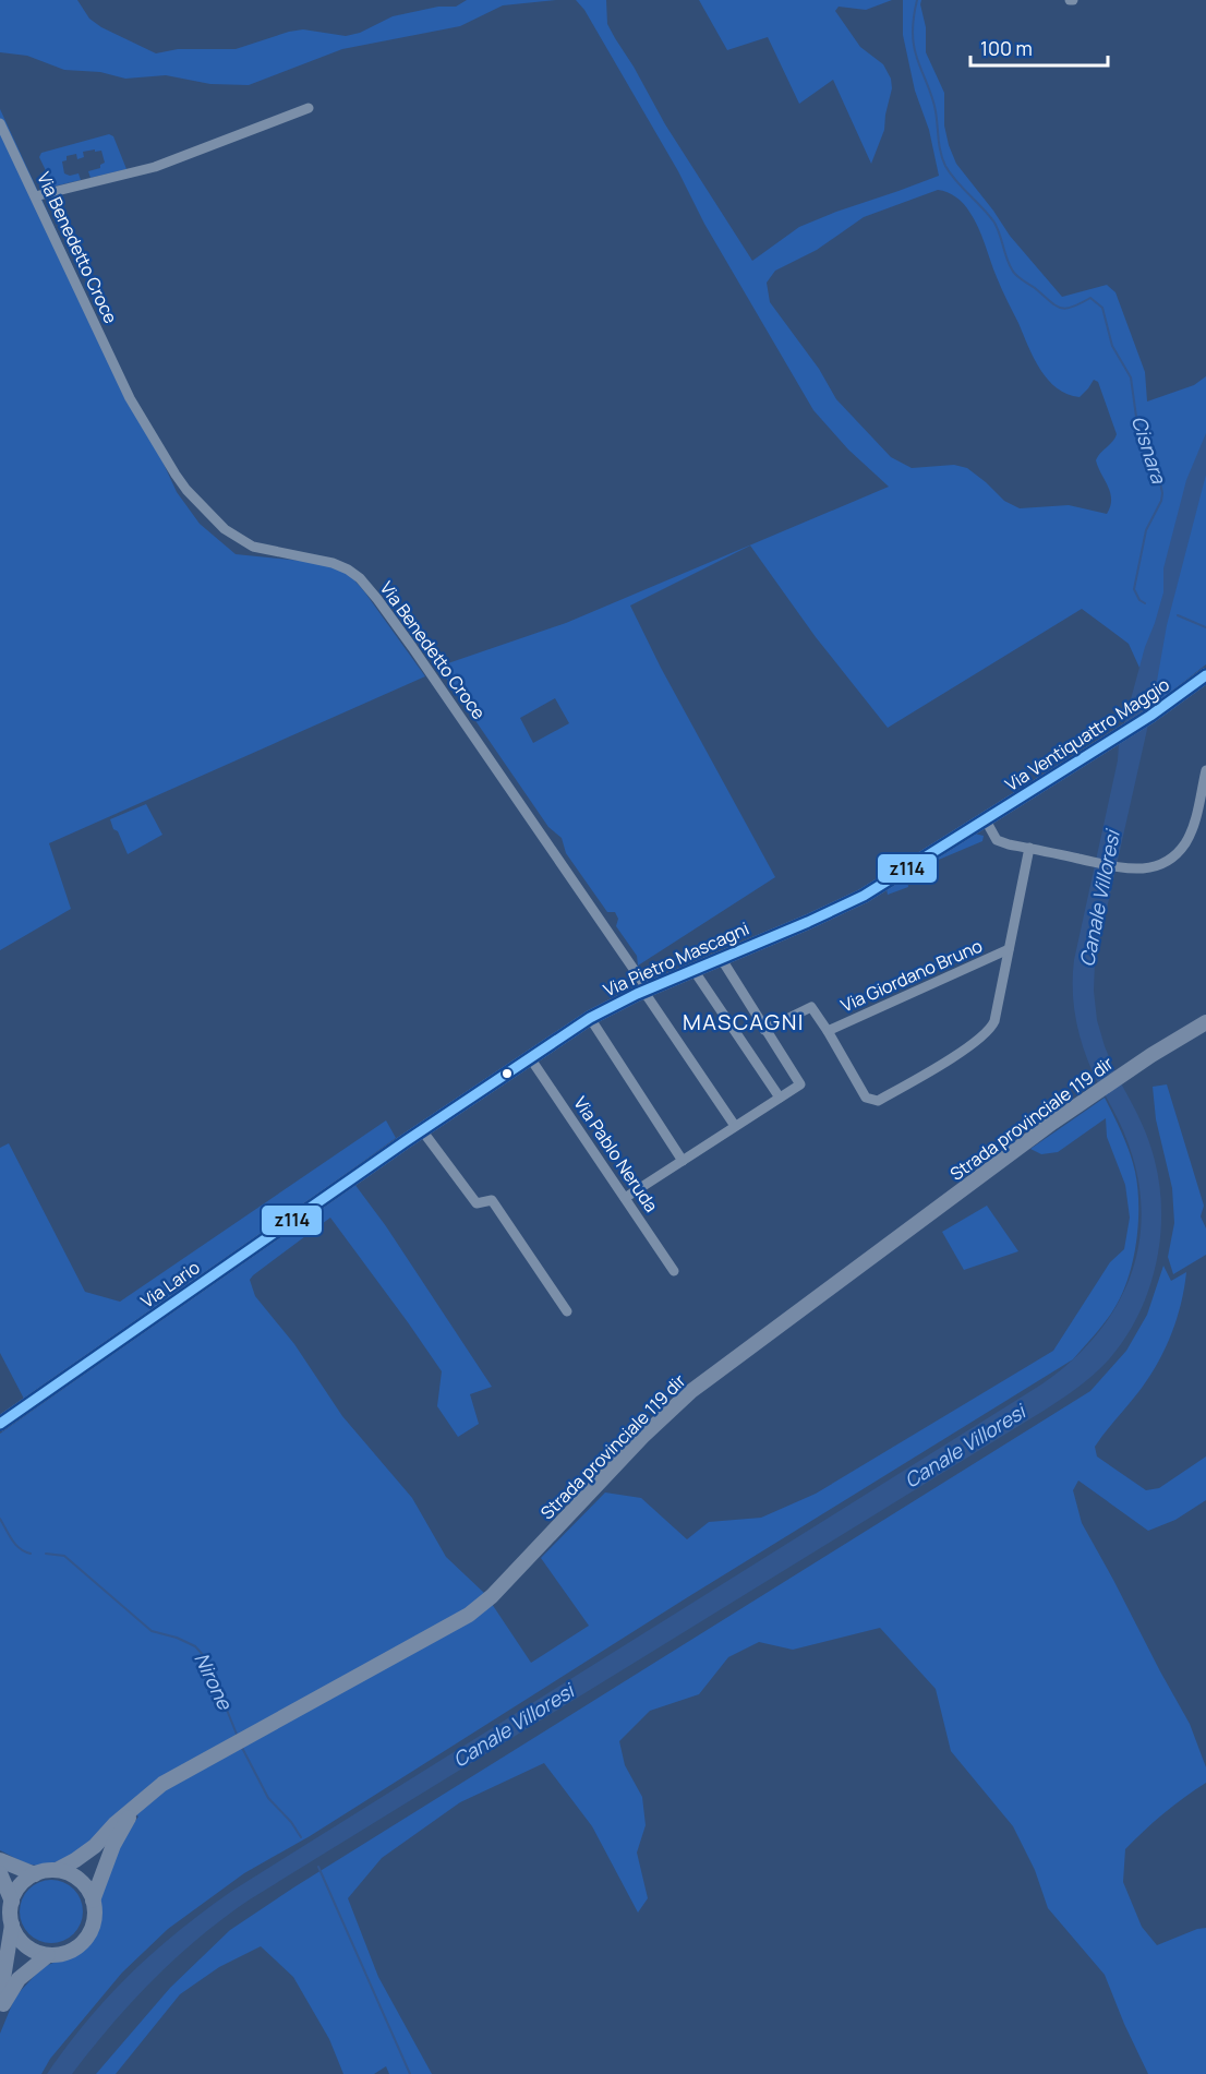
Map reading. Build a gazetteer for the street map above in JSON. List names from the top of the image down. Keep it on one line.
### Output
{"streets":{"street":["Via Benedetto Croce","Via Ventiquattro Maggio","Via Pietro Mascagni","Via Giordano Bruno","Strada provinciale 119 dir","Via Pablo Neruda","Via Lario"]},"crossings":[["Via Benedetto Croce","Via Pietro Mascagni"],["Via Ventiquattro Maggio","Via Pietro Mascagni"],["Via Pietro Mascagni","Via Pablo Neruda"],["Via Pietro Mascagni","Via Lario"]],"districts":["MASCAGNI"],"water":["Cisnara","Canale Villoresi","Nirone"],"lines":["transit line z114"],"scale_bar":"100 m"}
